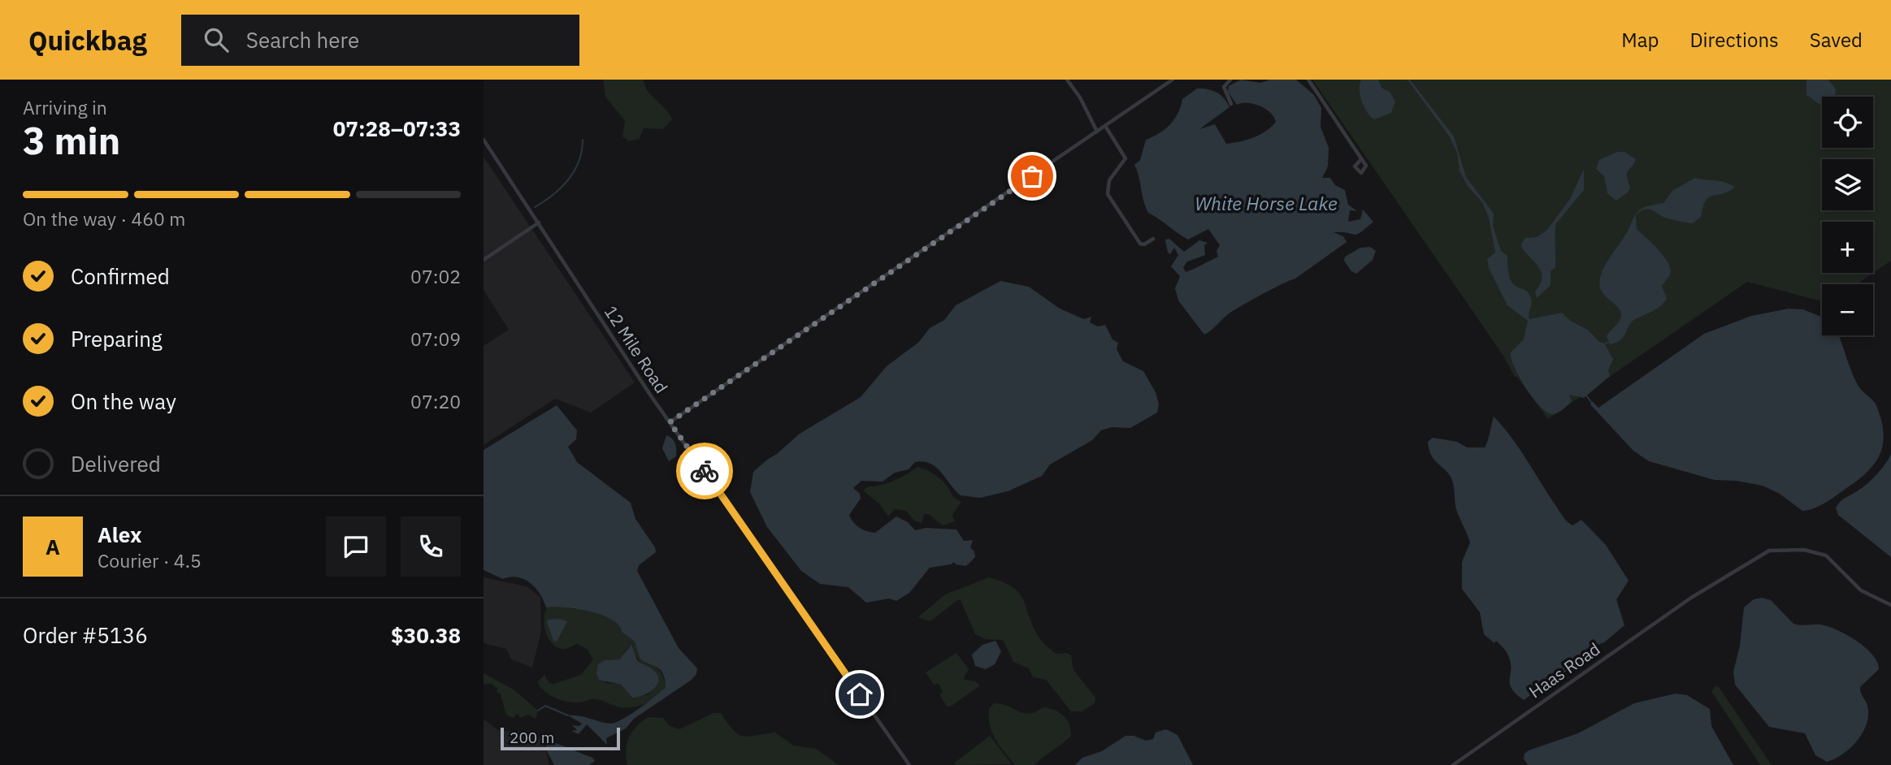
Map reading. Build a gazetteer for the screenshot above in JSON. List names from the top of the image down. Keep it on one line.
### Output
{"streets":{"street":["12 Mile Road","Haas Road"]},"water":["White Horse Lake"],"scale_bar":"200 m","page":{"header":"Quickbag","search":"Search here","nav":["Map","Directions","Saved"],"heading":["3 min","Arriving in","07:28–07:33"],"panel":["Alex","Courier · 4.5","Order #5136","$30.38"],"map_buttons":["+","−"],"bar":"On the way · 460 m","list":[["Confirmed","07:02"],["Preparing","07:09"],["On the way","07:20"],"Delivered"],"round":"A","scale":"200 m"}}
